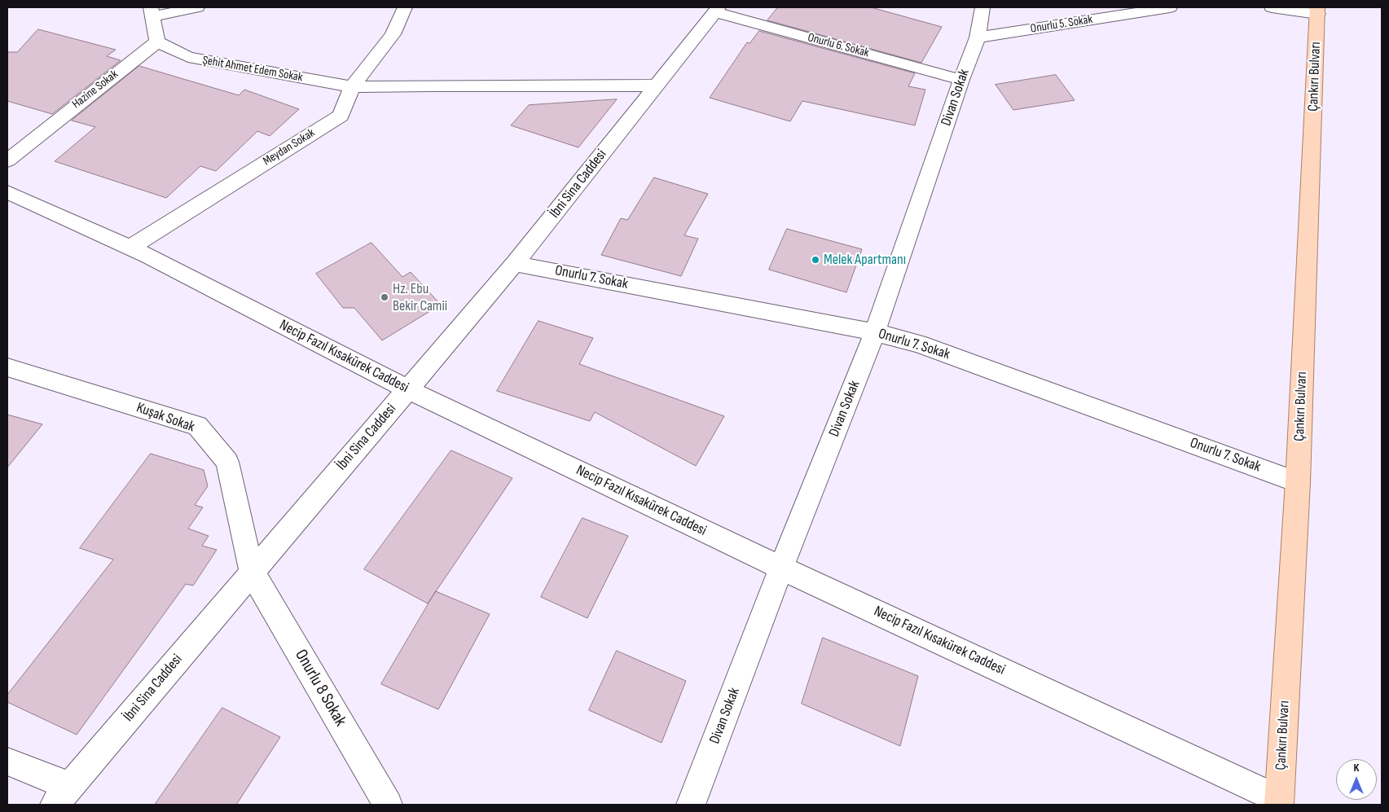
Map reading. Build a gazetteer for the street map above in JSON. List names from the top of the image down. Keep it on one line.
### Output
{"streets":{"main road":["Çankırı Bulvarı"],"street":["Onurlu 5. Sokak","Onurlu 6. Sokak","Şehit Ahmet Edem Sokak","Hazine Sokak","Divan Sokak","Meydan Sokak","İbni Sina Caddesi","Onurlu 7. Sokak","Necip Fazıl Kısakürek Caddesi","Kuşak Sokak","Onurlu 8 Sokak"]},"crossings":[["Onurlu 5. Sokak","Divan Sokak"],["Onurlu 6. Sokak","Divan Sokak"],["Onurlu 6. Sokak","İbni Sina Caddesi"],["Şehit Ahmet Edem Sokak","Hazine Sokak"],["Şehit Ahmet Edem Sokak","Meydan Sokak"],["Şehit Ahmet Edem Sokak","İbni Sina Caddesi"],["Çankırı Bulvarı","Onurlu 7. Sokak"],["Çankırı Bulvarı","Necip Fazıl Kısakürek Caddesi"],["Divan Sokak","Onurlu 7. Sokak"],["Divan Sokak","Necip Fazıl Kısakürek Caddesi"],["Meydan Sokak","Necip Fazıl Kısakürek Caddesi"],["İbni Sina Caddesi","Onurlu 7. Sokak"],["İbni Sina Caddesi","Necip Fazıl Kısakürek Caddesi"],["İbni Sina Caddesi","Kuşak Sokak"],["İbni Sina Caddesi","Onurlu 8 Sokak"],["Kuşak Sokak","Onurlu 8 Sokak"]],"places":["Melek Apartmanı","Hz. Ebu Bekir Camii"],"north":"top"}
